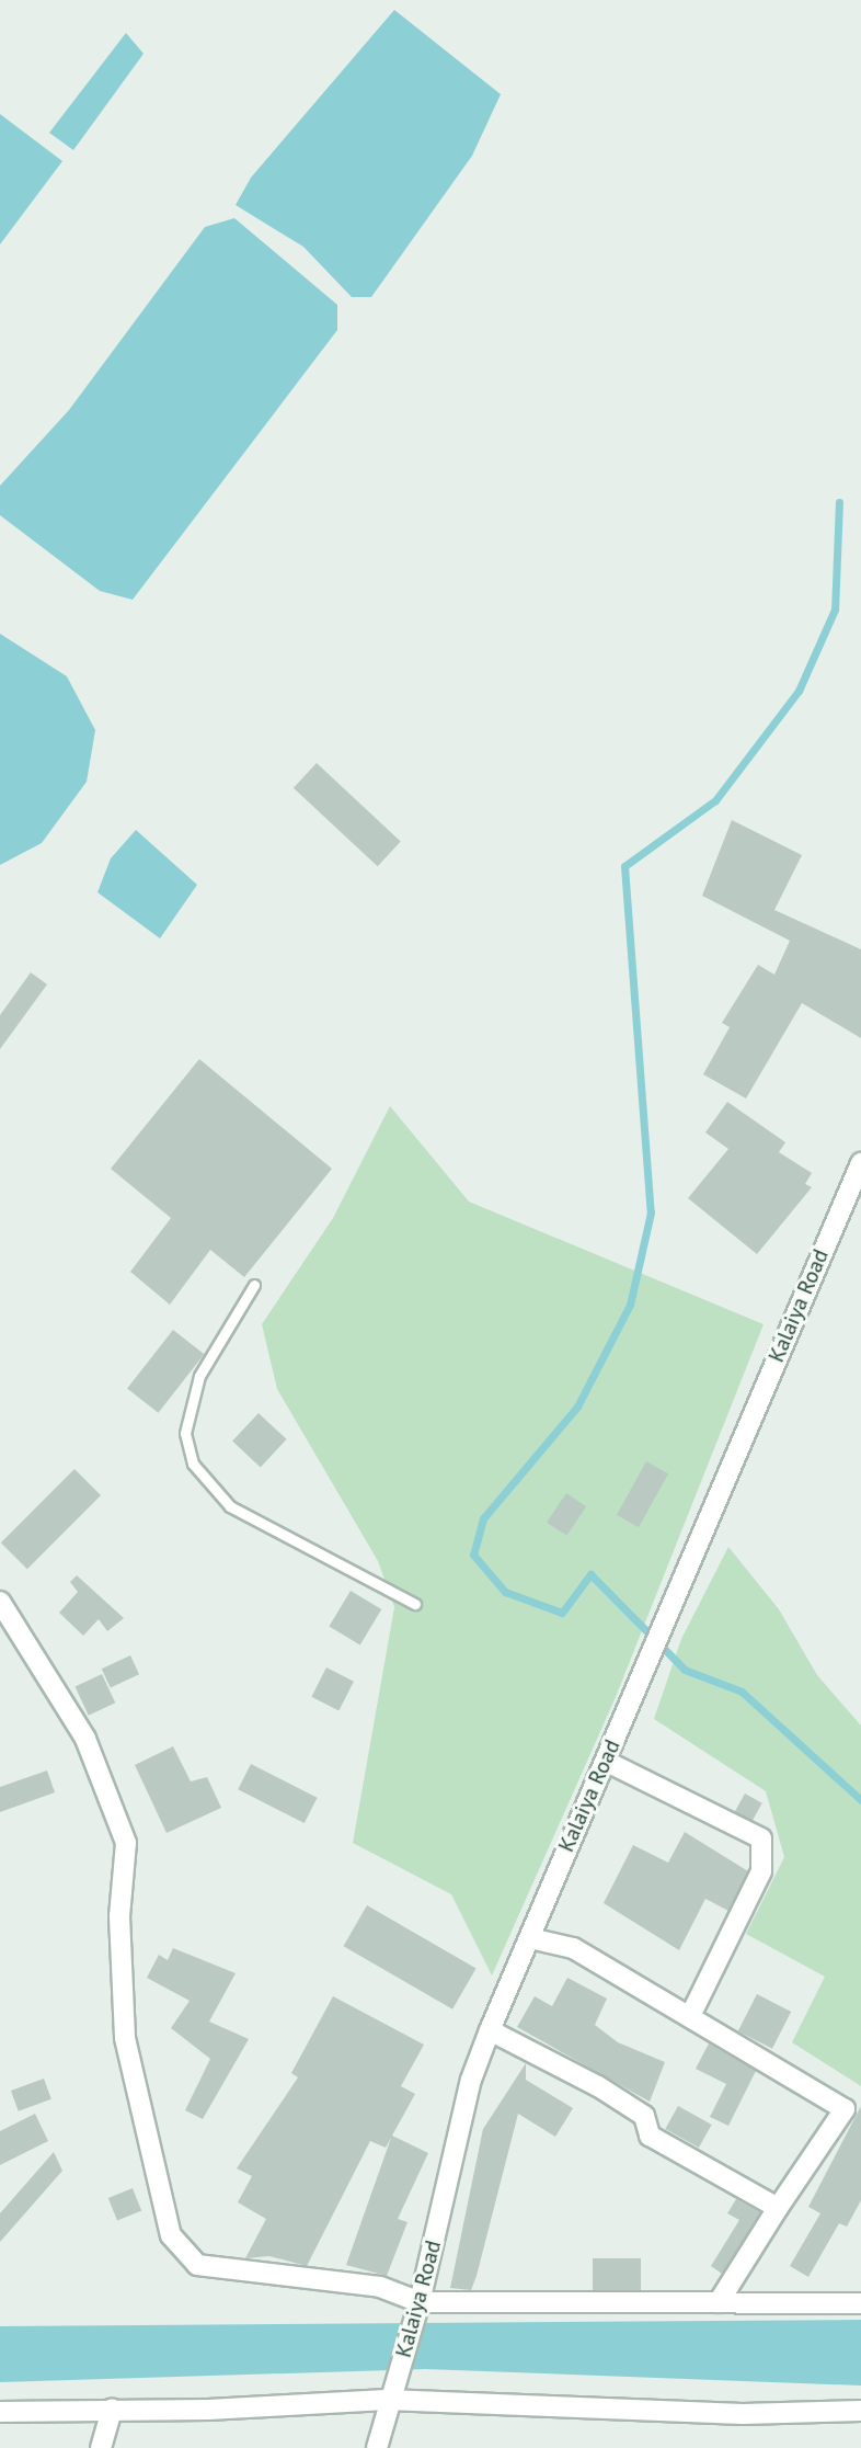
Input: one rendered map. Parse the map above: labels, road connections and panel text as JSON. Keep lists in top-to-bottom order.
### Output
{
  "streets": {
    "street": ["Kalaiya Road"]
  }
}
